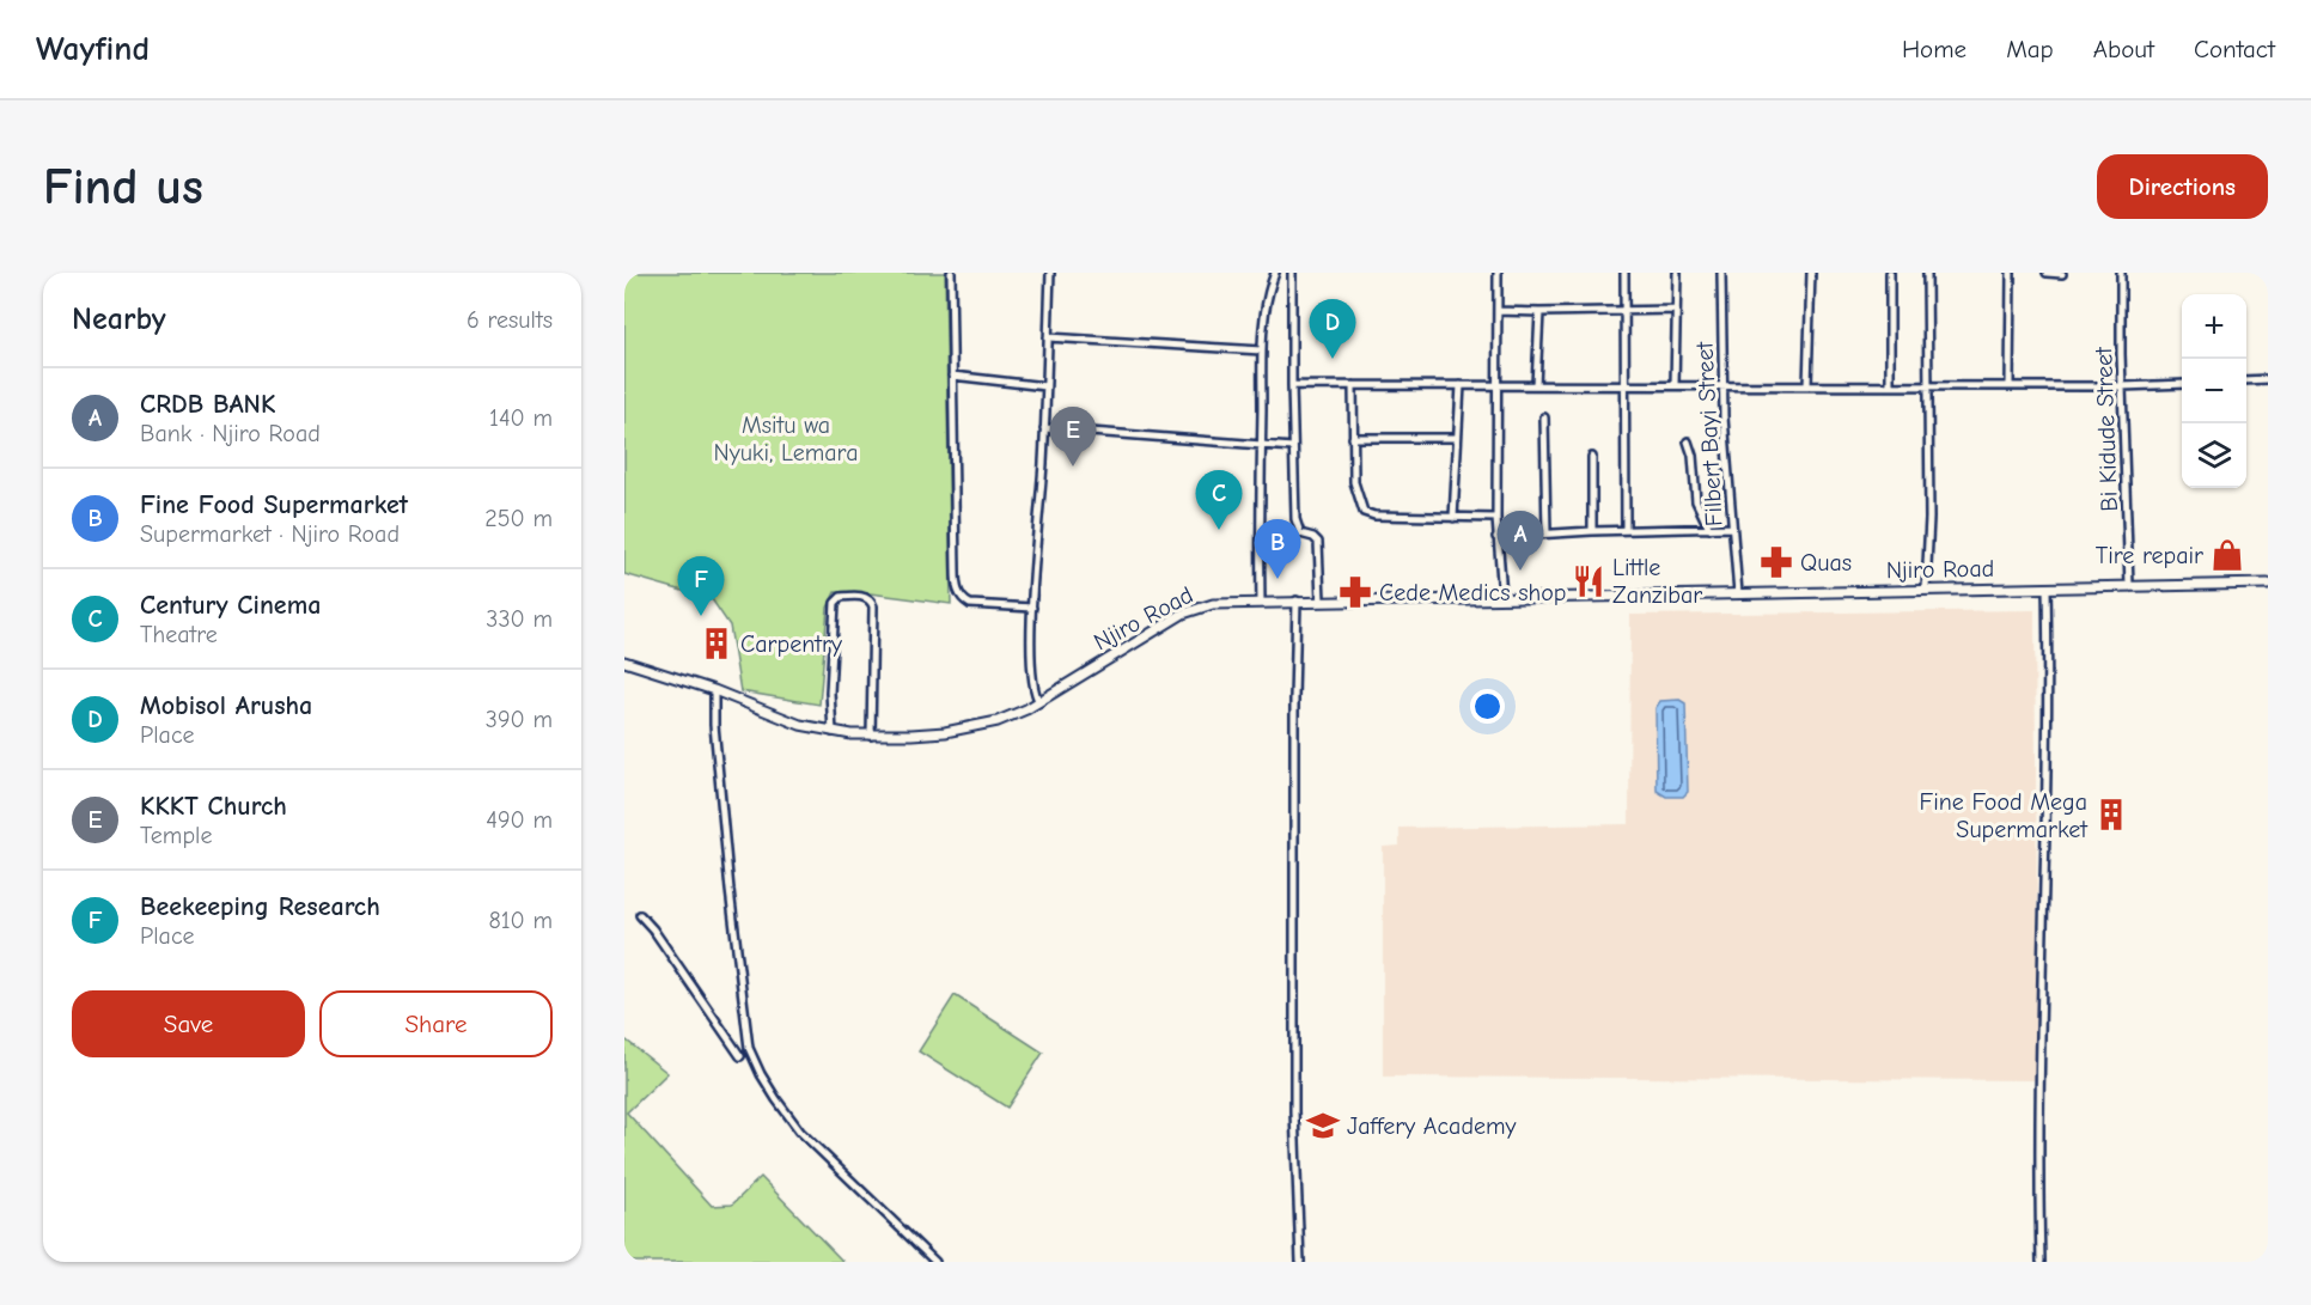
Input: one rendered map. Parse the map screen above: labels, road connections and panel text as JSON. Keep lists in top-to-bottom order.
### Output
{
  "streets": {
    "street": ["Bi Kidude Street", "Filbert Bayi Street", "Njiro Road"]
  },
  "crossings": [
    ["Bi Kidude Street", "Njiro Road"],
    ["Filbert Bayi Street", "Njiro Road"]
  ],
  "parks": ["Msitu wa Nyuki, Lemara"],
  "places": {
    "shop": ["Tire repair"],
    "pharmacy": ["Quas", "Cede Medics shop"],
    "restaurant": ["Little Zanzibar"],
    "building": ["Carpentry", "Fine Food Mega Supermarket"],
    "school or university": ["Jaffery Academy"]
  },
  "page": {
    "header": "Wayfind",
    "nav": [
      "Home",
      "Map",
      "About",
      "Contact"
    ],
    "buttons": [
      "Directions",
      ["Save", "Share"]
    ],
    "title": "Find us",
    "heading": ["Nearby", "6 results"],
    "map_buttons": ["+", "−"],
    "pins": [
      "D",
      "E",
      "C",
      "A",
      "B",
      "F"
    ],
    "list": [
      {
        "mark": "A",
        "name": "CRDB BANK",
        "note": "Bank · Njiro Road",
        "value": "140 m"
      },
      {
        "mark": "B",
        "name": "Fine Food Supermarket",
        "note": "Supermarket · Njiro Road",
        "value": "250 m"
      },
      {
        "mark": "C",
        "name": "Century Cinema",
        "note": "Theatre",
        "value": "330 m"
      },
      {
        "mark": "D",
        "name": "Mobisol Arusha",
        "note": "Place",
        "value": "390 m"
      },
      {
        "mark": "E",
        "name": "KKKT Church",
        "note": "Temple",
        "value": "490 m"
      },
      {
        "mark": "F",
        "name": "Beekeeping Research",
        "note": "Place",
        "value": "810 m"
      }
    ]
  }
}
